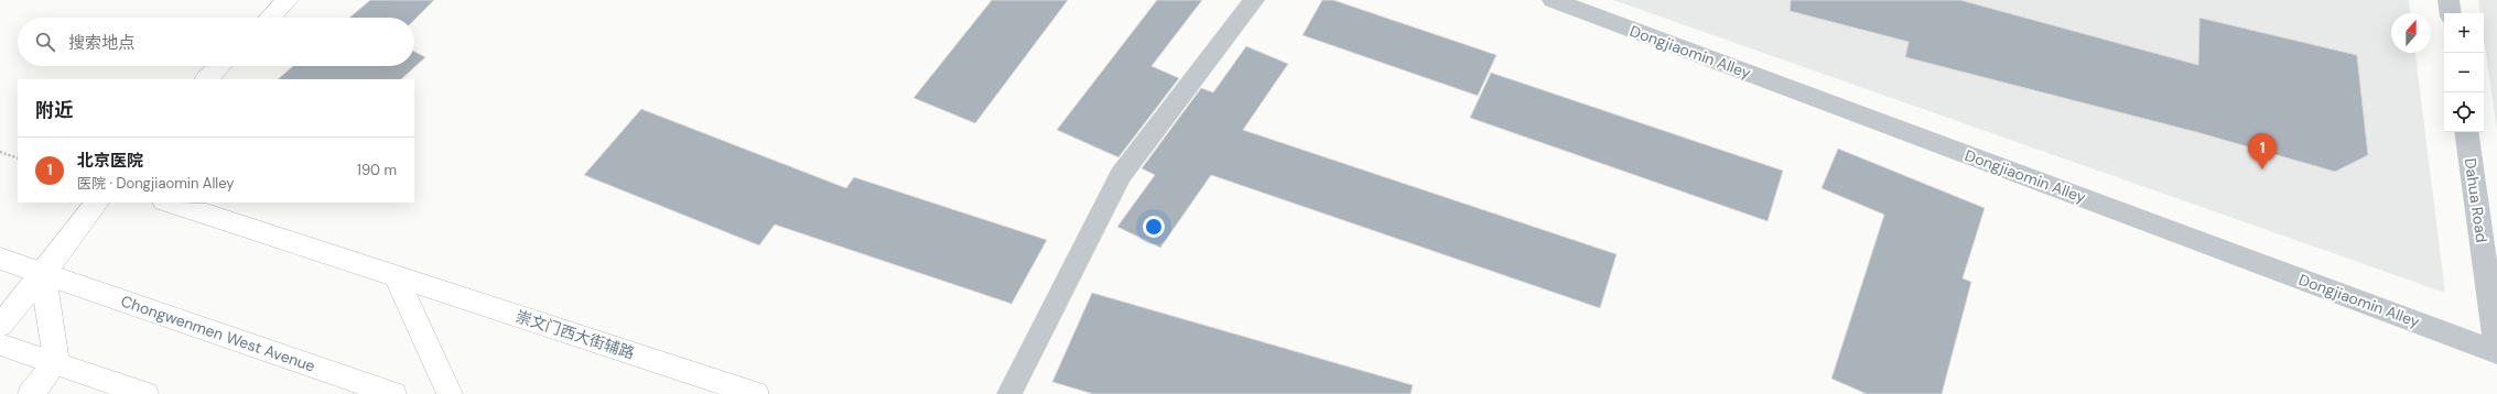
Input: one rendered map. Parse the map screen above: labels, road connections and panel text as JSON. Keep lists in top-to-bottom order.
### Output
{
  "streets": {
    "street": [
      "Dongjiaomin Alley",
      "Dahua Road",
      "Chongwenmen West Avenue",
      "崇文门西大街辅路"
    ]
  },
  "crossings": [
    ["Dongjiaomin Alley", "Dahua Road"]
  ],
  "north": "top",
  "page": {
    "map_buttons": ["+", "−"],
    "search": "搜索地点",
    "heading": "附近",
    "pins": "1",
    "list": [
      {
        "mark": "1",
        "name": "北京医院",
        "note": "医院 · Dongjiaomin Alley",
        "value": "190 m"
      }
    ]
  }
}
